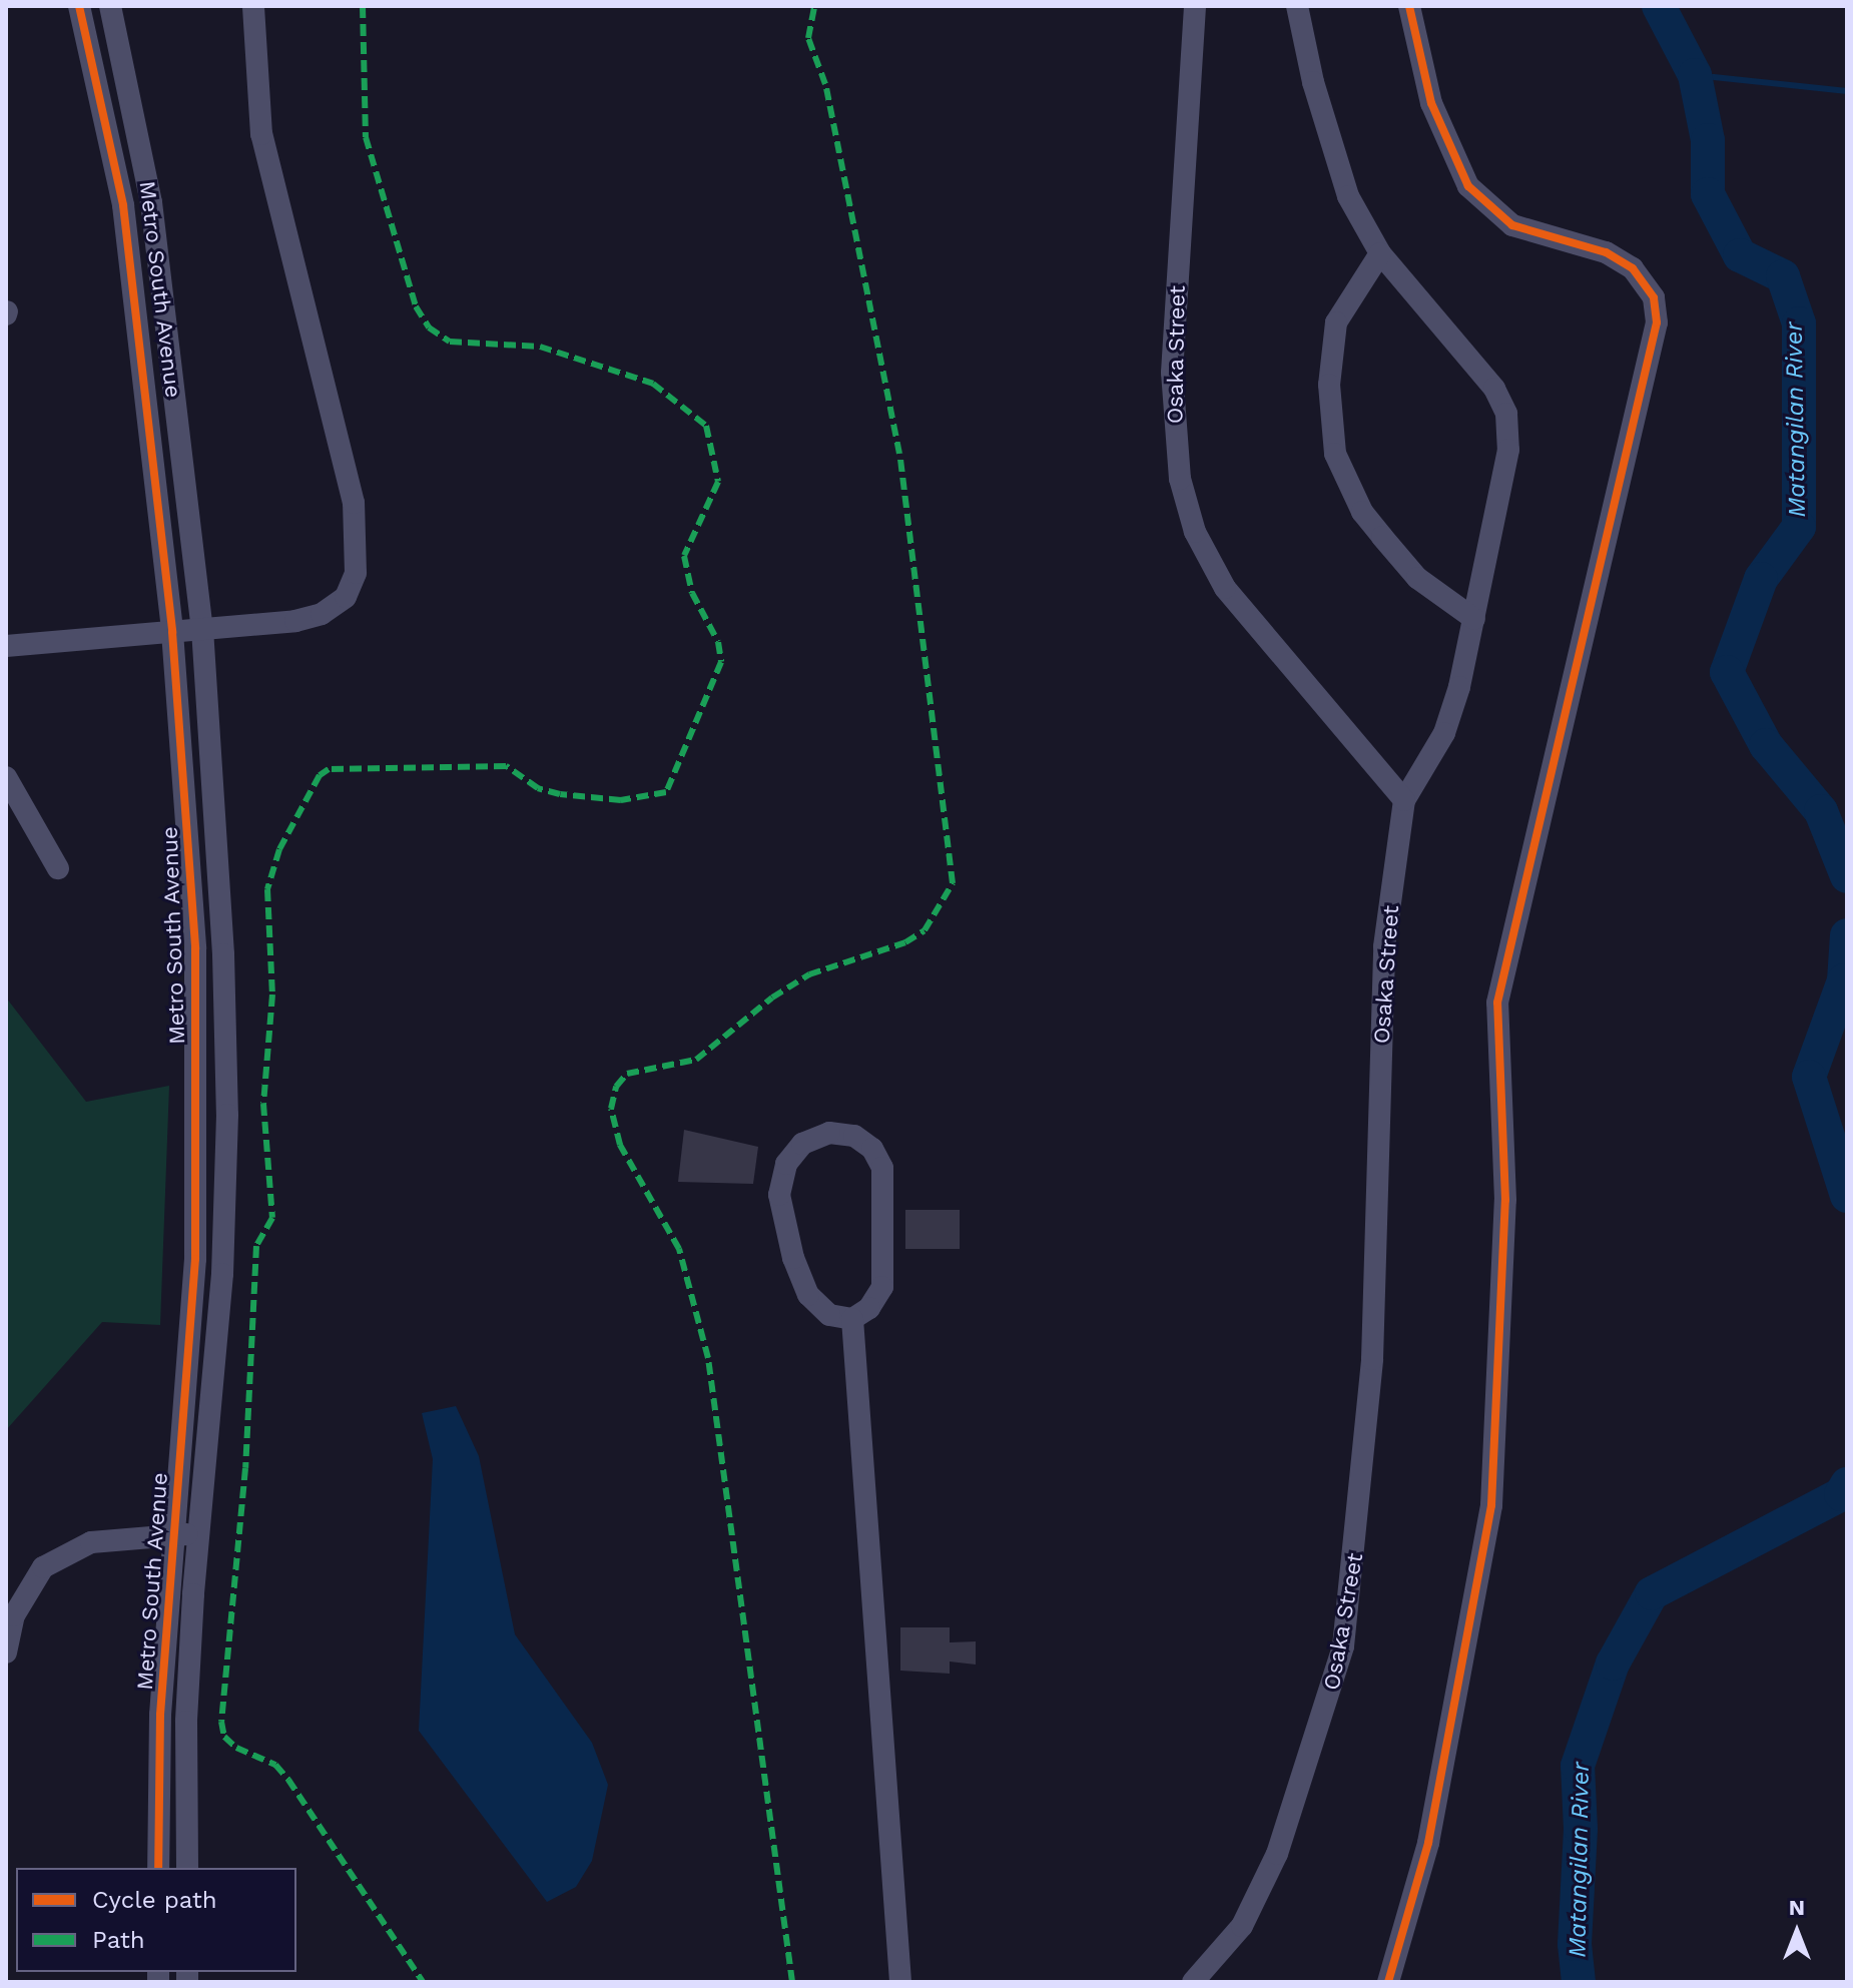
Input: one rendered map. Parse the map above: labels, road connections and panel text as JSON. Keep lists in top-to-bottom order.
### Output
{
  "streets": {
    "street": ["Metro South Avenue", "Osaka Street"]
  },
  "water": ["Matangilan River"],
  "legend": ["Cycle path", "Path"],
  "north": "top"
}
